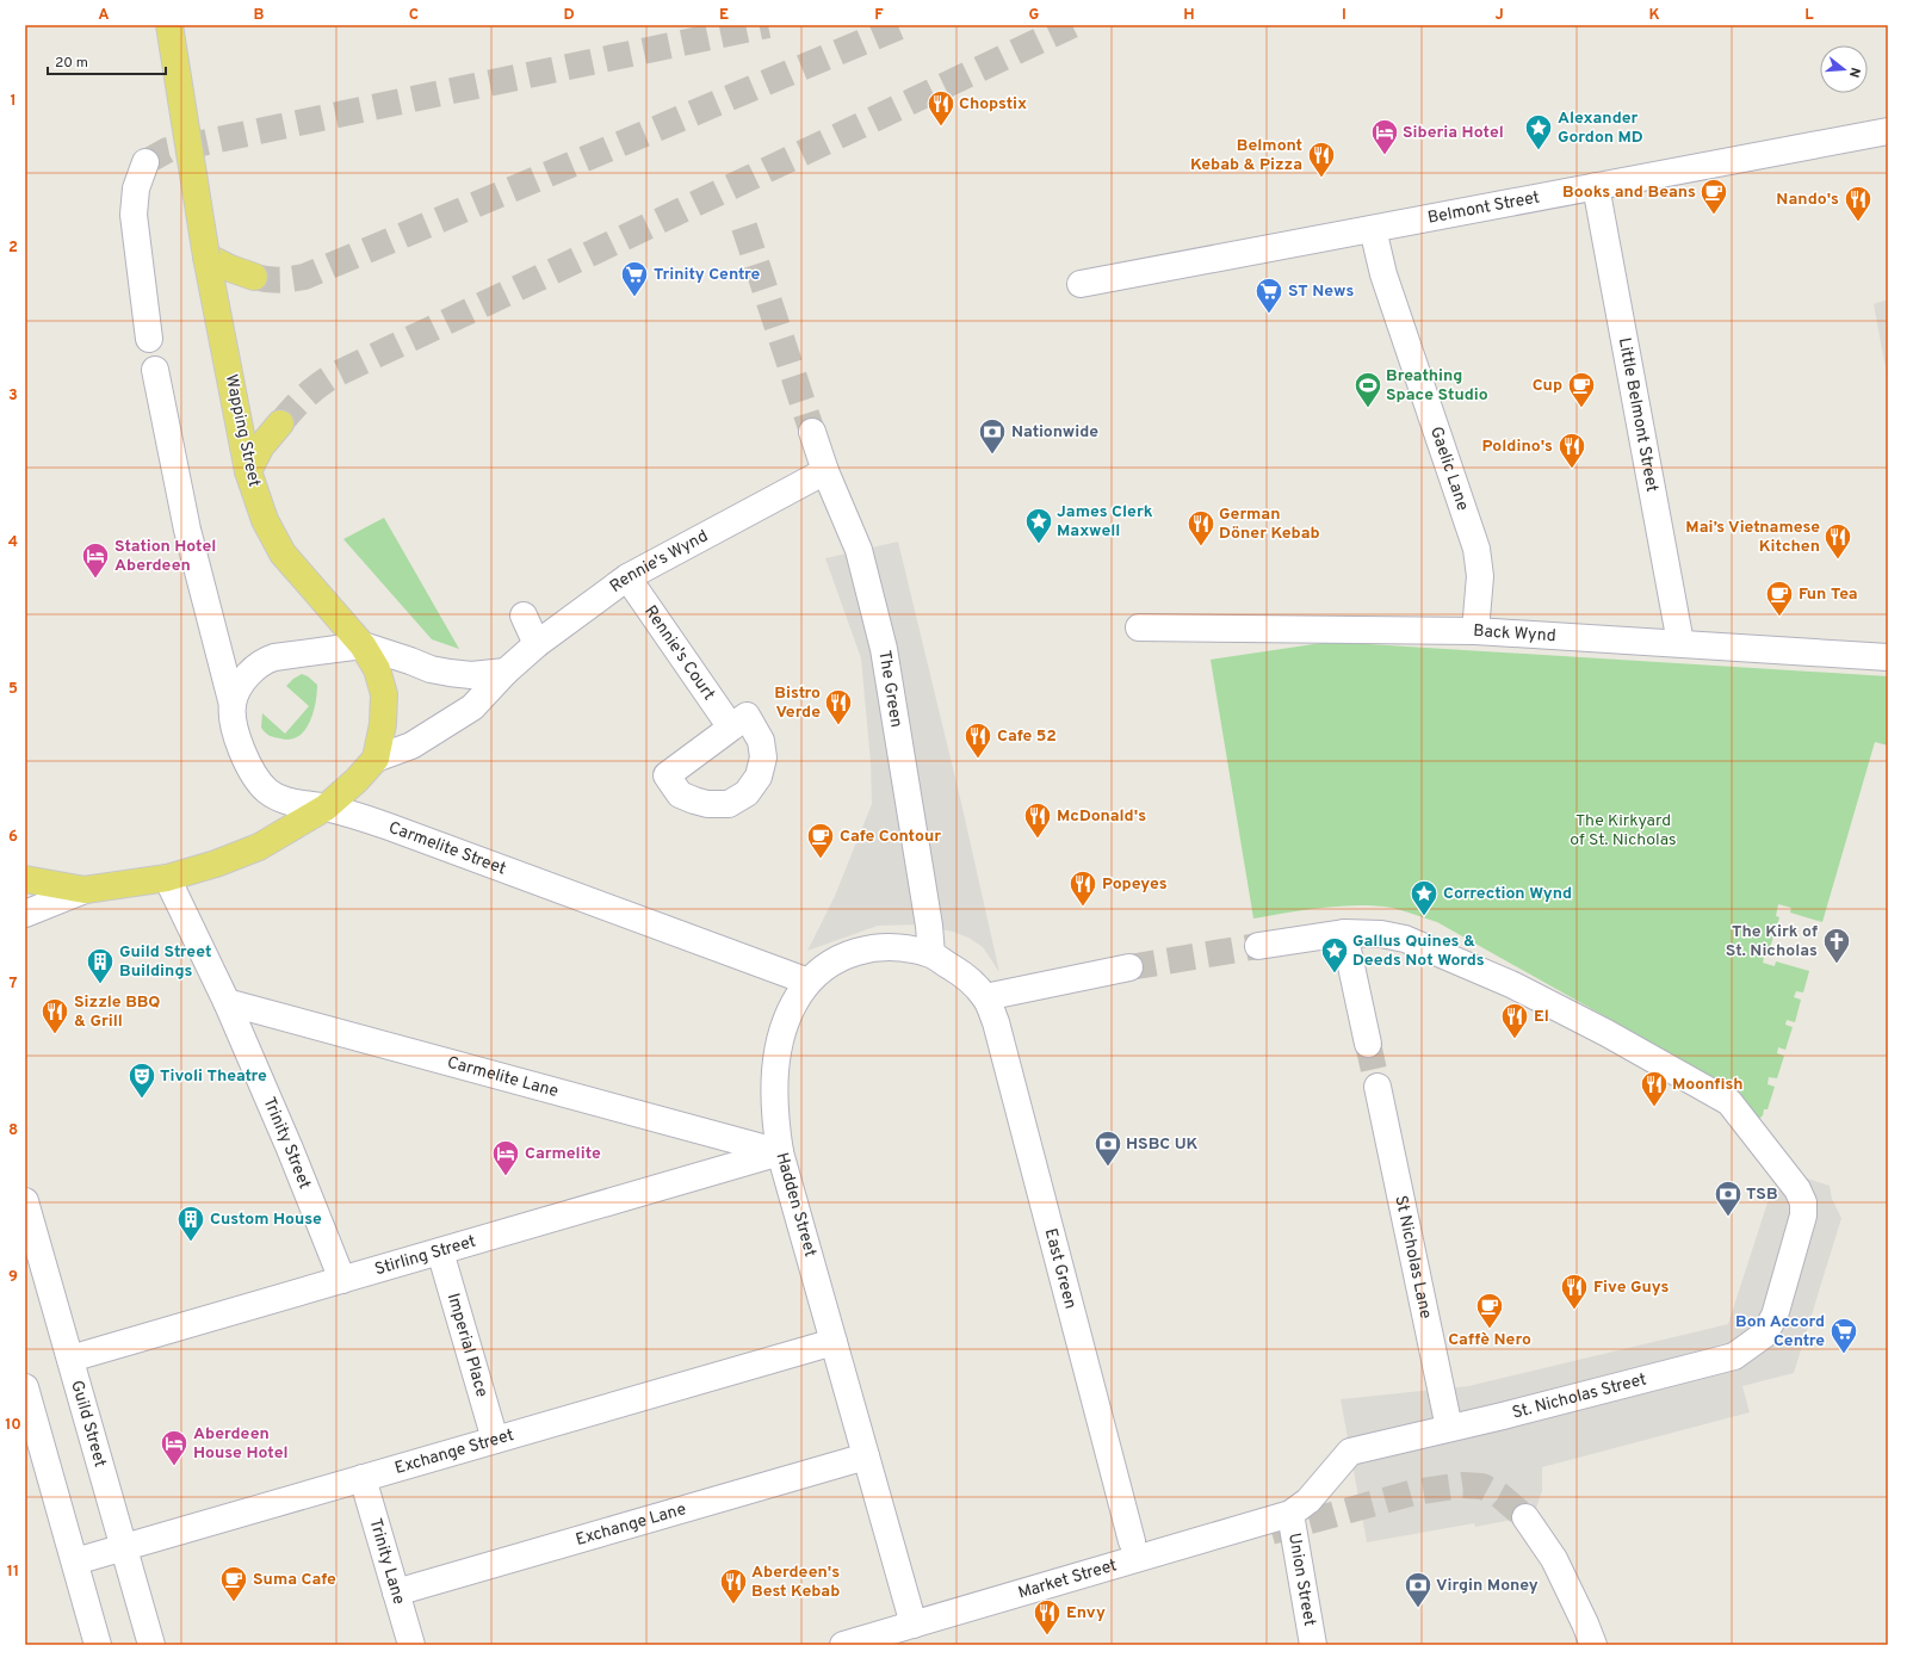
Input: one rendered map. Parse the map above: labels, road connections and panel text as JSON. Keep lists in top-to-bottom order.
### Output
{
  "streets": {
    "main road": ["Wapping Street"],
    "street": [
      "Belmont Street",
      "Little Belmont Street",
      "Gaelic Lane",
      "Rennie's Wynd",
      "Back Wynd",
      "Rennie's Court",
      "The Green",
      "Carmelite Street",
      "Carmelite Lane",
      "Trinity Street",
      "Hadden Street",
      "Stirling Street",
      "St Nicholas Lane",
      "East Green",
      "Imperial Place",
      "St. Nicholas Street",
      "Guild Street",
      "Exchange Street",
      "Exchange Lane",
      "Trinity Lane",
      "Market Street",
      "Union Street"
    ]
  },
  "crossings": [
    ["Belmont Street", "Little Belmont Street"],
    ["Belmont Street", "Gaelic Lane"],
    ["Little Belmont Street", "Back Wynd"],
    ["Wapping Street", "Rennie's Wynd"],
    ["Wapping Street", "Carmelite Street"],
    ["Gaelic Lane", "Back Wynd"],
    ["Rennie's Wynd", "Rennie's Court"],
    ["Rennie's Wynd", "The Green"],
    ["Rennie's Wynd", "Carmelite Street"],
    ["The Green", "Hadden Street"],
    ["Carmelite Street", "Hadden Street"],
    ["Carmelite Lane", "Trinity Street"],
    ["Carmelite Lane", "Hadden Street"],
    ["Carmelite Lane", "Stirling Street"],
    ["Trinity Street", "Stirling Street"],
    ["Hadden Street", "Stirling Street"],
    ["Hadden Street", "East Green"],
    ["Hadden Street", "Exchange Street"],
    ["Hadden Street", "Exchange Lane"],
    ["Hadden Street", "Market Street"],
    ["Stirling Street", "Imperial Place"],
    ["Stirling Street", "Guild Street"],
    ["St Nicholas Lane", "St. Nicholas Street"],
    ["Imperial Place", "Exchange Street"],
    ["St. Nicholas Street", "Market Street"],
    ["St. Nicholas Street", "Union Street"],
    ["Guild Street", "Exchange Street"],
    ["Exchange Street", "Trinity Lane"],
    ["Exchange Lane", "Trinity Lane"],
    ["Market Street", "Union Street"]
  ],
  "parks": ["The Kirkyard of St. Nicholas"],
  "places": {
    "restaurant": [
      "Chopstix",
      "Belmont Kebab & Pizza",
      "Nando's",
      "Poldino's",
      "German Döner Kebab",
      "Mai’s Vietnamese Kitchen",
      "Bistro Verde",
      "Cafe 52",
      "McDonald's",
      "Popeyes",
      "Sizzle BBQ & Grill",
      "El",
      "Moonfish",
      "Five Guys",
      "Aberdeen's Best Kebab",
      "Envy"
    ],
    "place": [
      "Alexander Gordon MD",
      "James Clerk Maxwell",
      "Correction Wynd",
      "Gallus Quines & Deeds Not Words"
    ],
    "hotel": [
      "Siberia Hotel",
      "Station Hotel Aberdeen",
      "Carmelite",
      "Aberdeen House Hotel"
    ],
    "cafe": [
      "Books and Beans",
      "Cup",
      "Fun Tea",
      "Cafe Contour",
      "Caffè Nero",
      "Suma Cafe"
    ],
    "supermarket": ["Trinity Centre", "ST News", "Bon Accord Centre"],
    "sports": ["Breathing Space Studio"],
    "bank": [
      "Nationwide",
      "HSBC UK",
      "TSB",
      "Virgin Money"
    ],
    "church": ["The Kirk of St. Nicholas"],
    "building": ["Guild Street Buildings", "Custom House"],
    "theatre": ["Tivoli Theatre"]
  },
  "scale_bar": "20 m",
  "north": "right",
  "grid": {
    "columns": [
      "A",
      "B",
      "C",
      "D",
      "E",
      "F",
      "G",
      "H",
      "I",
      "J",
      "K",
      "L"
    ],
    "rows": [
      "1",
      "2",
      "3",
      "4",
      "5",
      "6",
      "7",
      "8",
      "9",
      "10",
      "11"
    ]
  }
}
